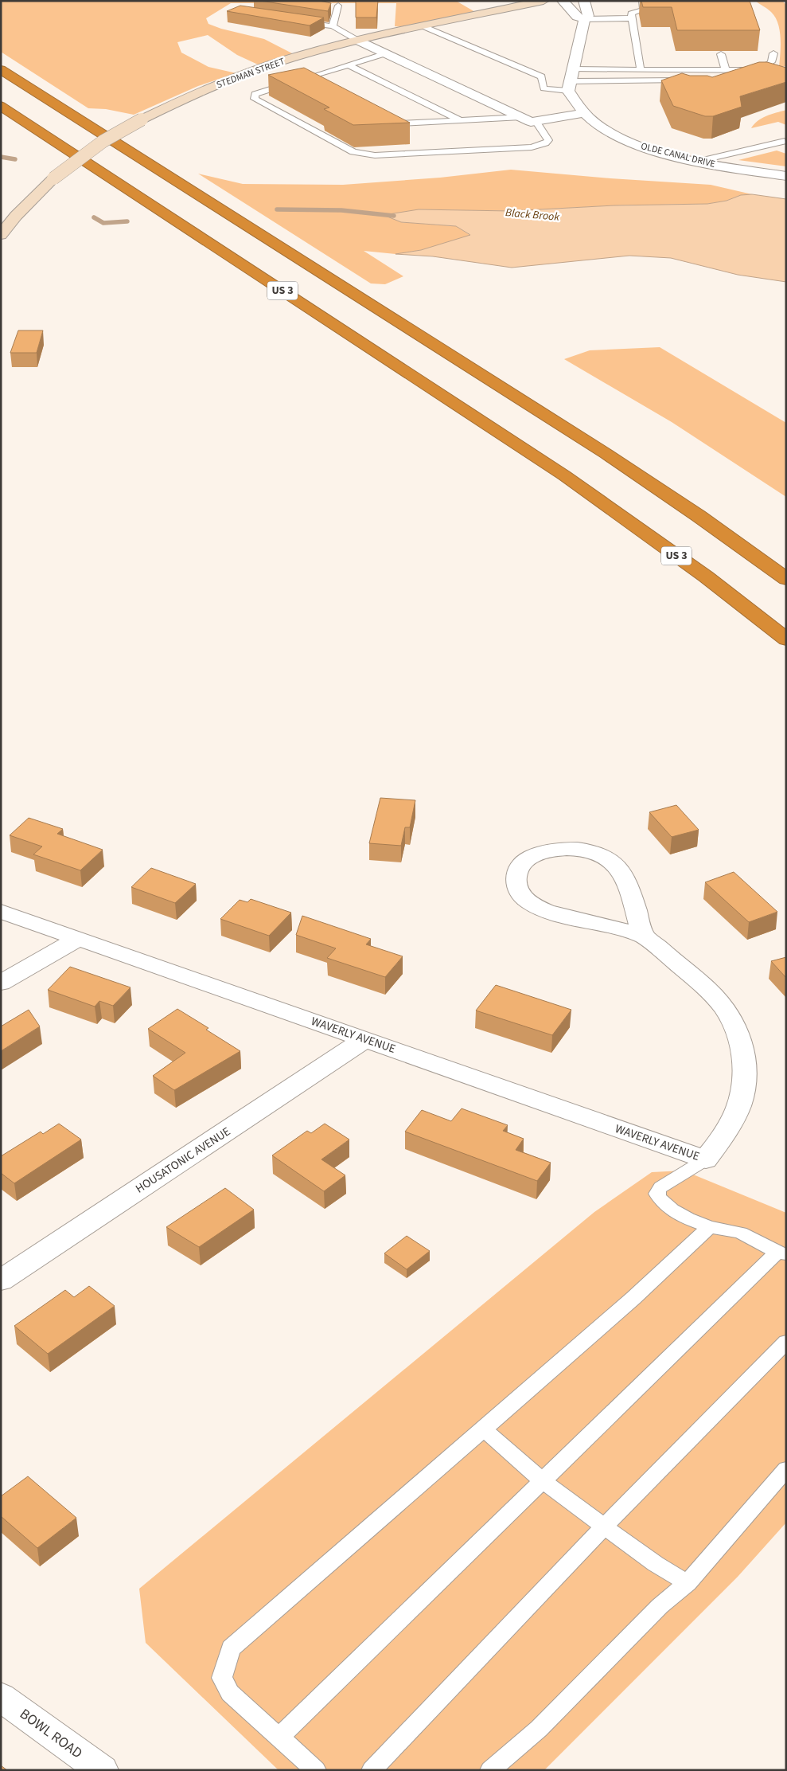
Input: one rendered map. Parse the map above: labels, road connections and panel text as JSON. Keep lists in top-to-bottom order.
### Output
{
  "streets": {
    "highway": ["US 3"],
    "main road": ["STEDMAN STREET"],
    "street": [
      "OLDE CANAL DRIVE",
      "WAVERLY AVENUE",
      "HOUSATONIC AVENUE",
      "BOWL ROAD"
    ]
  },
  "crossings": [
    ["WAVERLY AVENUE", "HOUSATONIC AVENUE"]
  ],
  "water": ["Black Brook"]
}
